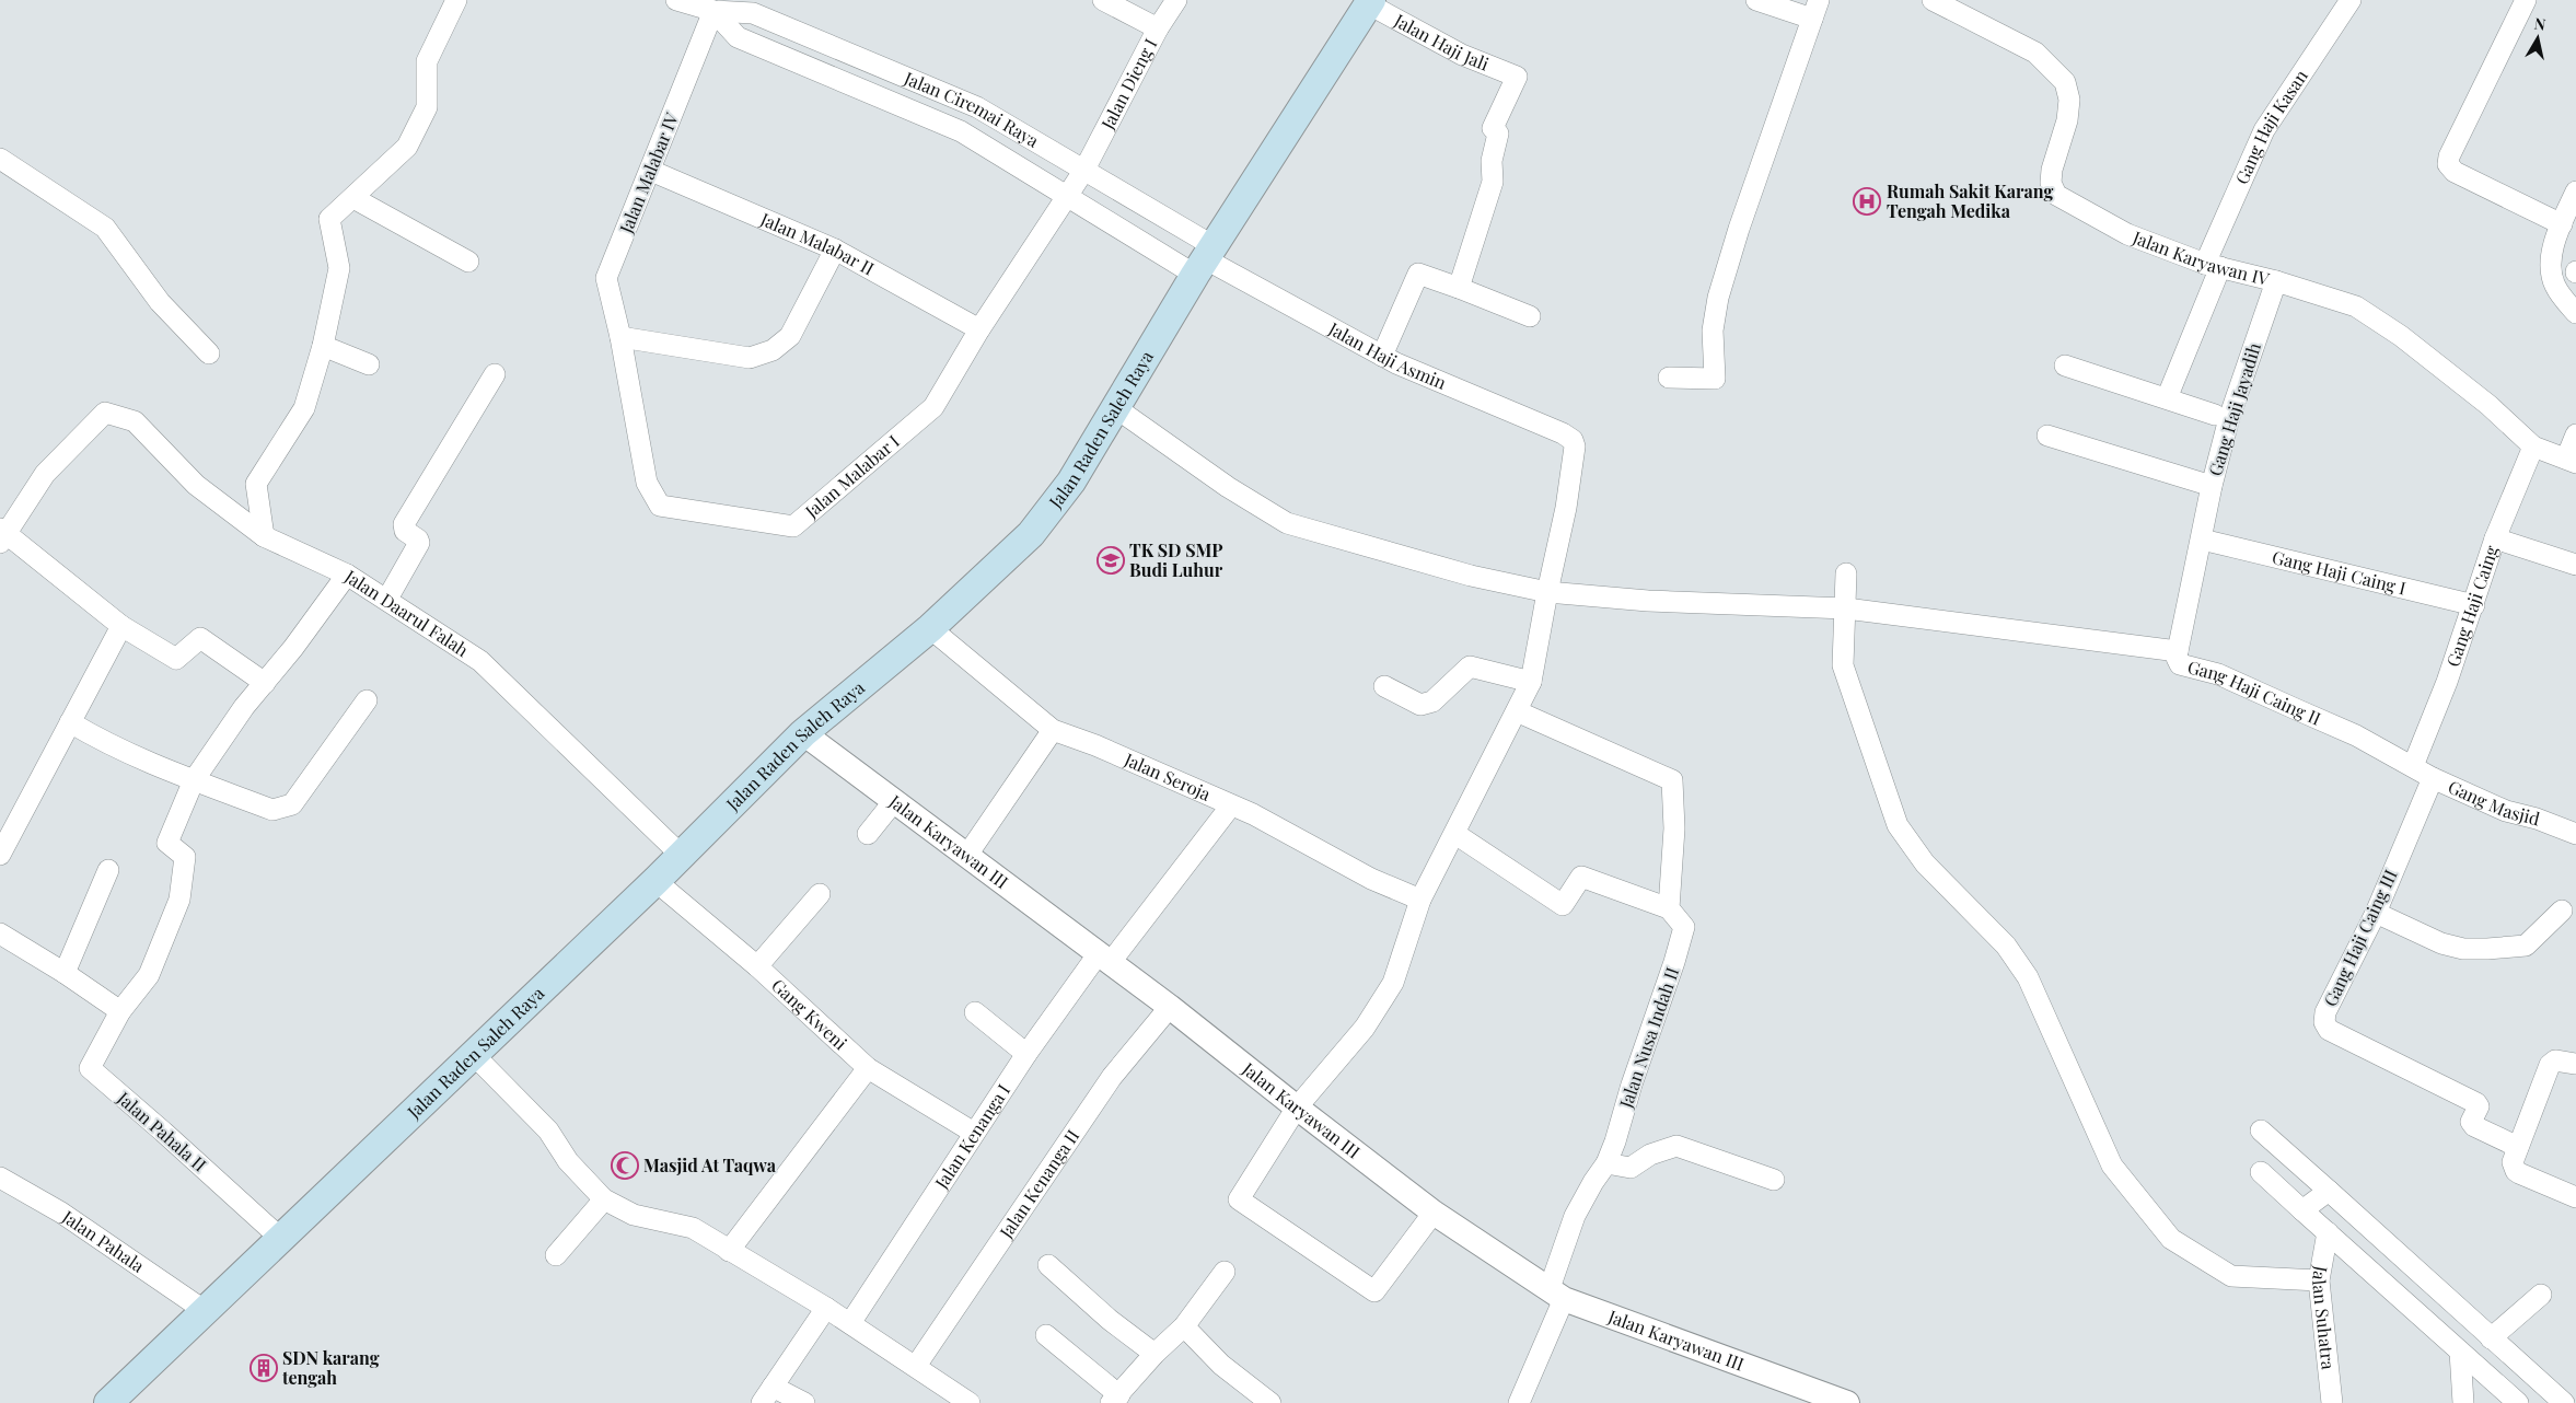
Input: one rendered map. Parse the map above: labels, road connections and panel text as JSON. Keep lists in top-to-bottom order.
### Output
{
  "streets": {
    "main road": ["Jalan Raden Saleh Raya"],
    "street": [
      "Jalan Haji Jali",
      "Jalan Dieng I",
      "Jalan Ciremai Raya",
      "Gang Haji Kasan",
      "Jalan Malabar IV",
      "Jalan Malabar II",
      "Jalan Karyawan IV",
      "Jalan Haji Asmin",
      "Gang Haji Jayadih",
      "Jalan Malabar I",
      "Gang Haji Caing I",
      "Gang Haji Caing",
      "Jalan Daarul Falah",
      "Gang Haji Caing II",
      "Jalan Seroja",
      "Gang Masjid",
      "Jalan Karyawan III",
      "Gang Haji Caing III",
      "Gang Kweni",
      "Jalan Nusa Indah II",
      "Jalan Pahala II",
      "Jalan Kenanga I",
      "Jalan Kenanga II",
      "Jalan Pahala",
      "Jalan Suhatra"
    ]
  },
  "crossings": [
    ["Jalan Haji Jali", "Jalan Raden Saleh Raya"],
    ["Jalan Dieng I", "Jalan Ciremai Raya"],
    ["Jalan Dieng I", "Jalan Malabar I"],
    ["Jalan Ciremai Raya", "Jalan Malabar IV"],
    ["Jalan Ciremai Raya", "Jalan Haji Asmin"],
    ["Jalan Ciremai Raya", "Jalan Raden Saleh Raya"],
    ["Jalan Ciremai Raya", "Jalan Malabar I"],
    ["Gang Haji Kasan", "Jalan Karyawan IV"],
    ["Jalan Malabar IV", "Jalan Malabar II"],
    ["Jalan Malabar IV", "Jalan Malabar I"],
    ["Jalan Malabar II", "Jalan Malabar I"],
    ["Jalan Karyawan IV", "Gang Haji Jayadih"],
    ["Jalan Karyawan IV", "Gang Haji Caing"],
    ["Jalan Haji Asmin", "Jalan Raden Saleh Raya"],
    ["Gang Haji Jayadih", "Gang Haji Caing I"],
    ["Gang Haji Jayadih", "Gang Haji Caing II"],
    ["Jalan Raden Saleh Raya", "Jalan Daarul Falah"],
    ["Jalan Raden Saleh Raya", "Jalan Seroja"],
    ["Jalan Raden Saleh Raya", "Jalan Karyawan III"],
    ["Jalan Raden Saleh Raya", "Gang Kweni"],
    ["Jalan Raden Saleh Raya", "Jalan Pahala II"],
    ["Jalan Raden Saleh Raya", "Jalan Pahala"],
    ["Gang Haji Caing I", "Gang Haji Caing"],
    ["Gang Haji Caing I", "Gang Haji Caing II"],
    ["Gang Haji Caing", "Gang Haji Caing II"],
    ["Gang Haji Caing", "Gang Masjid"],
    ["Gang Haji Caing II", "Gang Masjid"],
    ["Jalan Seroja", "Jalan Kenanga I"],
    ["Gang Masjid", "Gang Haji Caing III"],
    ["Jalan Karyawan III", "Jalan Nusa Indah II"],
    ["Jalan Karyawan III", "Jalan Kenanga I"],
    ["Jalan Karyawan III", "Jalan Kenanga II"],
    ["Gang Kweni", "Jalan Kenanga I"]
  ],
  "places": {
    "hospital": ["Rumah Sakit Karang Tengah Medika"],
    "school or university": ["TK SD SMP Budi Luhur"],
    "mosque": ["Masjid At Taqwa"],
    "building": ["SDN karang tengah"]
  },
  "north": "top"
}
